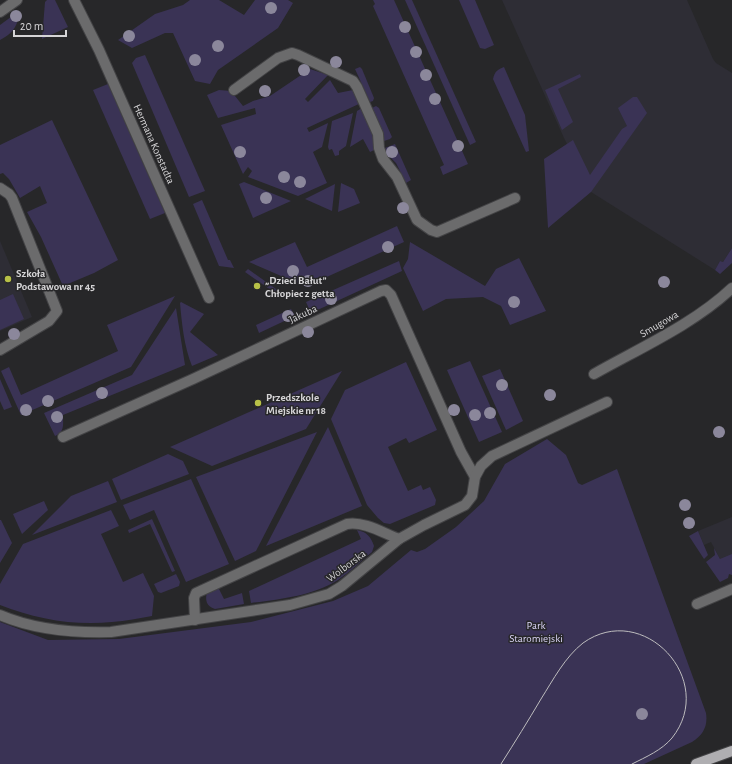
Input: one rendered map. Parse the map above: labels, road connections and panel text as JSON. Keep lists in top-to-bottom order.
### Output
{
  "streets": {
    "street": [
      "Hermana Konstadta",
      "Jakuba",
      "Smugowa",
      "Wolborska"
    ]
  },
  "crossings": [
    ["Jakuba", "Wolborska"]
  ],
  "parks": ["Park Staromiejski"],
  "places": ["Szkoła Podstawowa nr 45", "„Dzieci Bałut” Chłopiec z getta", "Przedszkole Miejskie nr 18"],
  "scale_bar": "20 m"
}
